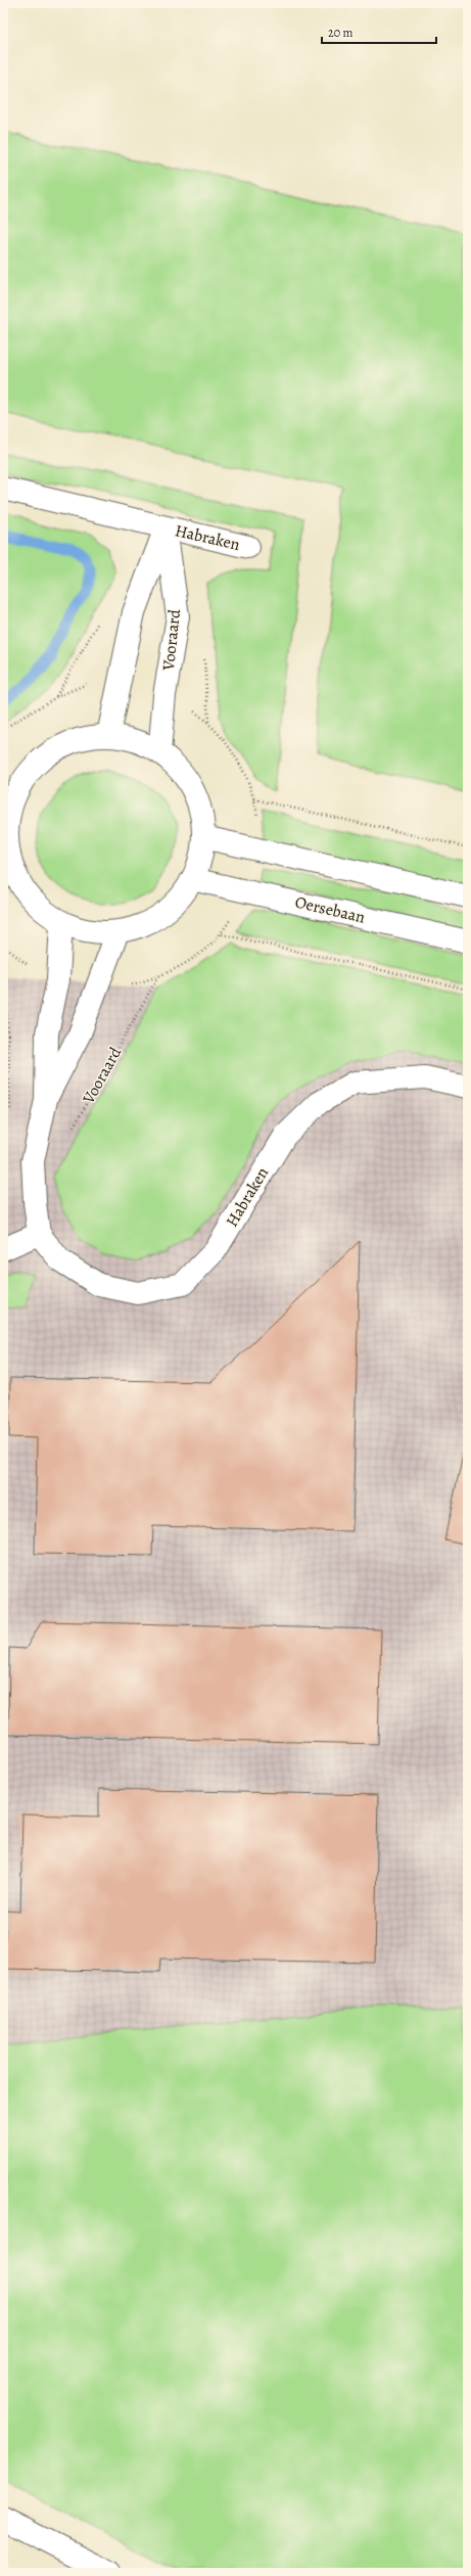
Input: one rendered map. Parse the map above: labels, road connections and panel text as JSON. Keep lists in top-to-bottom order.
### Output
{
  "streets": {
    "street": ["Habraken", "Vooraard", "Oersebaan"]
  },
  "crossings": [
    ["Habraken", "Vooraard"]
  ],
  "scale_bar": "20 m"
}
